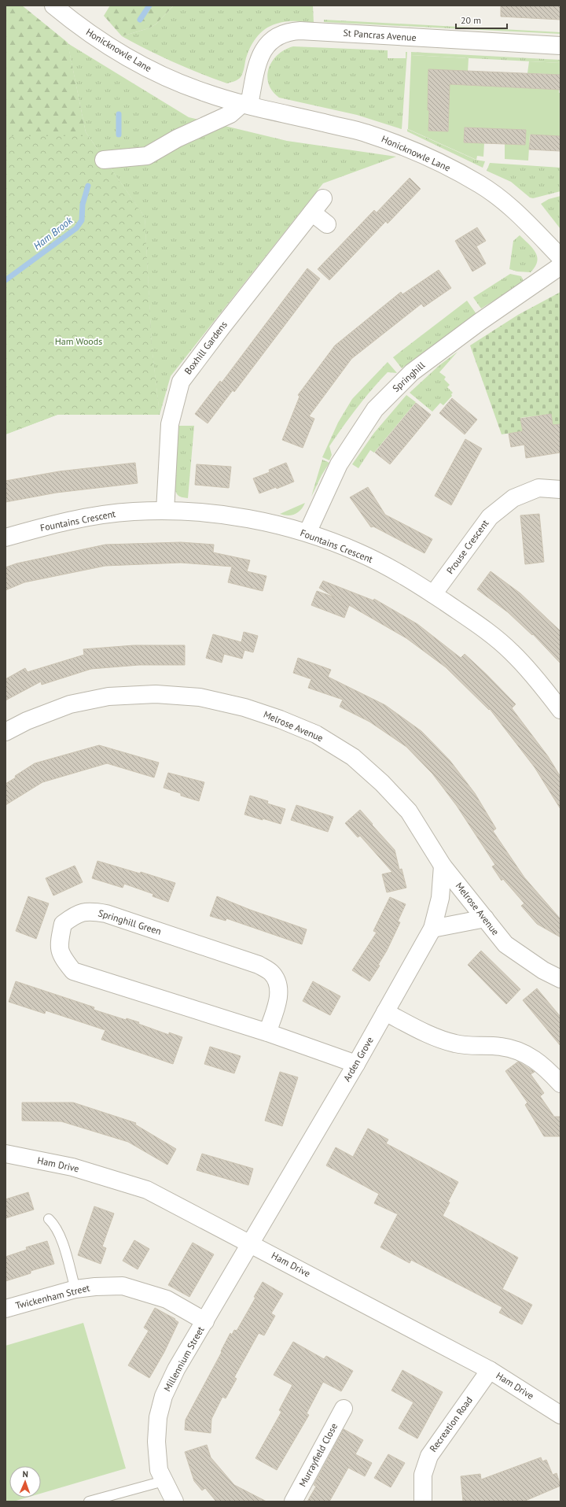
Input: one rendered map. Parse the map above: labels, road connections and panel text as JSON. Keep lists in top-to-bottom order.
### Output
{
  "streets": {
    "street": [
      "St Pancras Avenue",
      "Honicknowle Lane",
      "Boxhill Gardens",
      "Springhill",
      "Fountains Crescent",
      "Prouse Crescent",
      "Melrose Avenue",
      "Springhill Green",
      "Arden Grove",
      "Ham Drive",
      "Twickenham Street",
      "Millennium Street",
      "Recreation Road",
      "Murrayfield Close"
    ]
  },
  "crossings": [
    ["St Pancras Avenue", "Honicknowle Lane"],
    ["Boxhill Gardens", "Fountains Crescent"],
    ["Springhill", "Fountains Crescent"],
    ["Fountains Crescent", "Prouse Crescent"],
    ["Melrose Avenue", "Arden Grove"],
    ["Springhill Green", "Arden Grove"],
    ["Arden Grove", "Ham Drive"],
    ["Arden Grove", "Millennium Street"],
    ["Ham Drive", "Millennium Street"],
    ["Ham Drive", "Recreation Road"],
    ["Twickenham Street", "Millennium Street"]
  ],
  "water": ["Ham Brook"],
  "parks": ["Ham Woods"],
  "scale_bar": "20 m",
  "north": "top"
}
